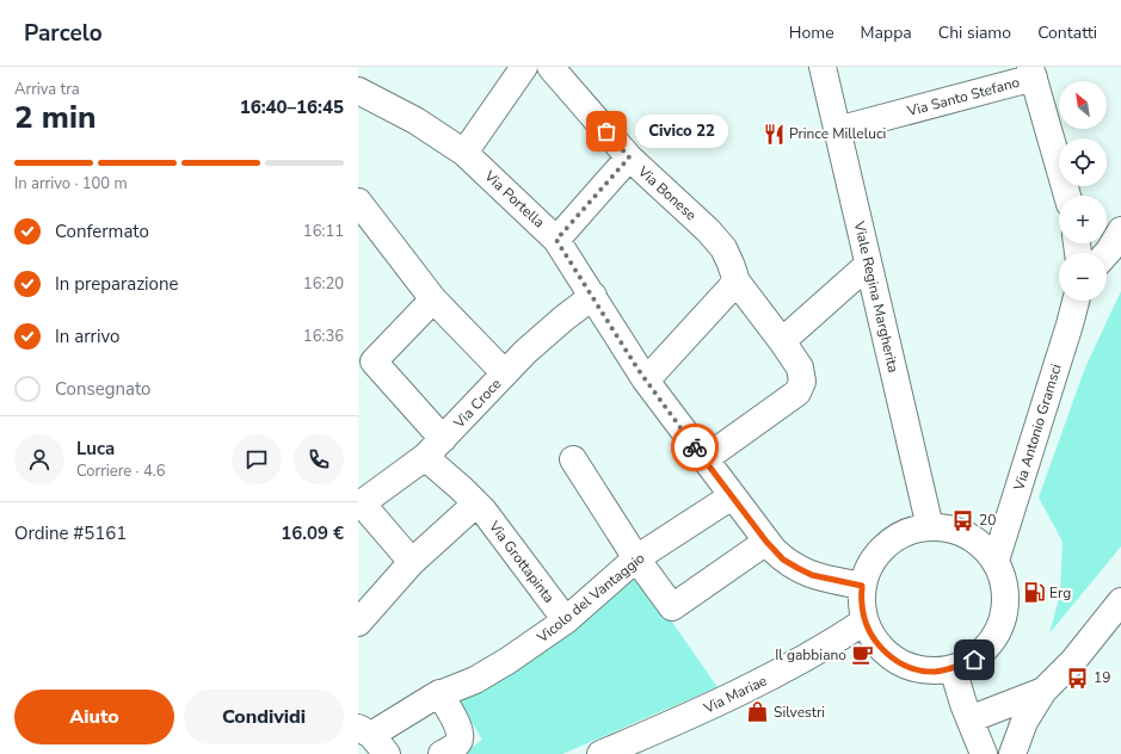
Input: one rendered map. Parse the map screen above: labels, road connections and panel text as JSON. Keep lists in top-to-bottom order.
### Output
{
  "streets": {
    "street": [
      "Via Santo Stefano",
      "Via Bonese",
      "Via Portella",
      "Viale Regina Margherita",
      "Via Croce",
      "Via Antonio Gramsci",
      "Via Grottapinta",
      "Vicolo del Vantaggio",
      "Via Mariae"
    ]
  },
  "crossings": [
    ["Via Santo Stefano", "Viale Regina Margherita"],
    ["Via Bonese", "Via Portella"],
    ["Via Portella", "Viale Regina Margherita"],
    ["Via Portella", "Via Croce"],
    ["Via Portella", "Via Antonio Gramsci"],
    ["Via Portella", "Vicolo del Vantaggio"],
    ["Via Portella", "Via Mariae"],
    ["Viale Regina Margherita", "Via Antonio Gramsci"],
    ["Viale Regina Margherita", "Via Mariae"],
    ["Via Croce", "Via Grottapinta"],
    ["Via Antonio Gramsci", "Via Mariae"],
    ["Via Grottapinta", "Vicolo del Vantaggio"]
  ],
  "places": {
    "other": ["Civico 22"],
    "restaurant": ["Prince Milleluci"],
    "bus stop": ["20", "19"],
    "fuel station": ["Erg"],
    "cafe": ["Il gabbiano"],
    "shop": ["Silvestri"]
  },
  "north": "top left",
  "page": {
    "header": "Parcelo",
    "nav": [
      "Home",
      "Mappa",
      "Chi siamo",
      "Contatti"
    ],
    "heading": ["2 min", "Arriva tra", "16:40–16:45"],
    "panel": [
      "Luca",
      "Corriere · 4.6",
      "Ordine #5161",
      "16.09 €"
    ],
    "map_buttons": ["+", "−"],
    "bubble": "Civico 22",
    "bar": "In arrivo · 100 m",
    "list": [
      ["Confermato", "16:11"],
      ["In preparazione", "16:20"],
      ["In arrivo", "16:36"],
      "Consegnato"
    ],
    "buttons": ["Aiuto", "Condividi"]
  }
}
